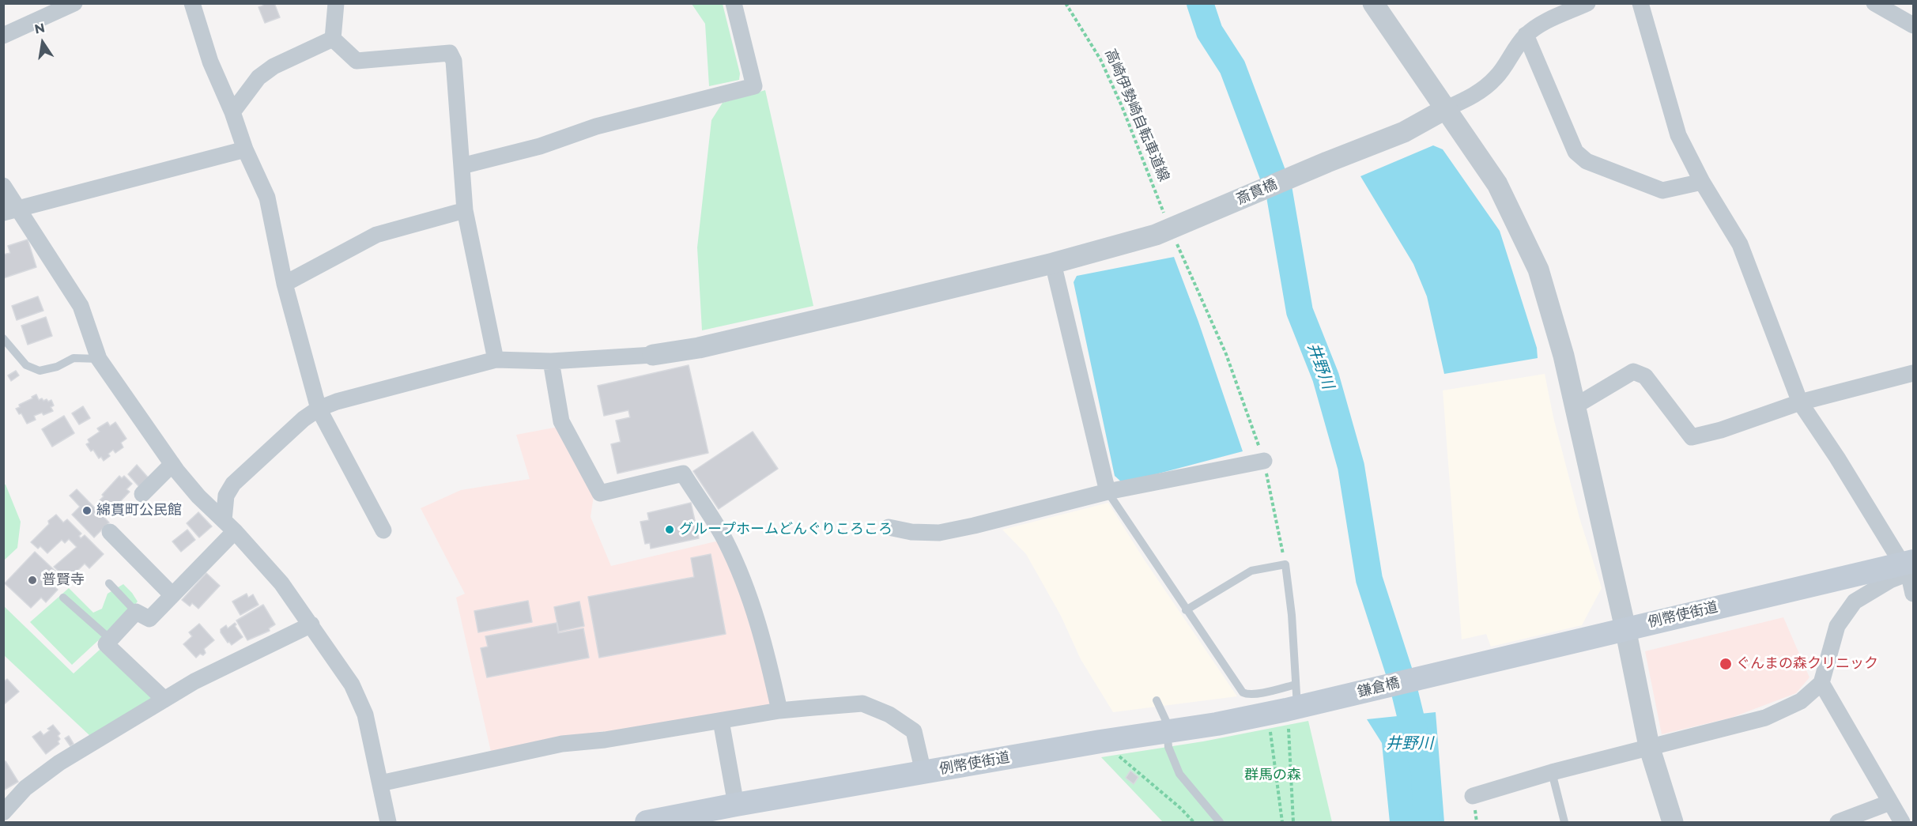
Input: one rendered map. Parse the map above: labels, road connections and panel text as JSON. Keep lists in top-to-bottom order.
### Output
{
  "streets": {
    "main road": ["例幣使街道", "鎌倉橋"],
    "street": ["斎貫橋"],
    "path": ["高崎伊勢崎自転車道線"]
  },
  "crossings": [
    ["例幣使街道", "鎌倉橋"]
  ],
  "water": ["井野川"],
  "parks": ["群馬の森"],
  "places": [
    "綿貫町公民館",
    "グループホームどんぐりころころ",
    "普賢寺",
    "ぐんまの森クリニック"
  ],
  "north": "top"
}
